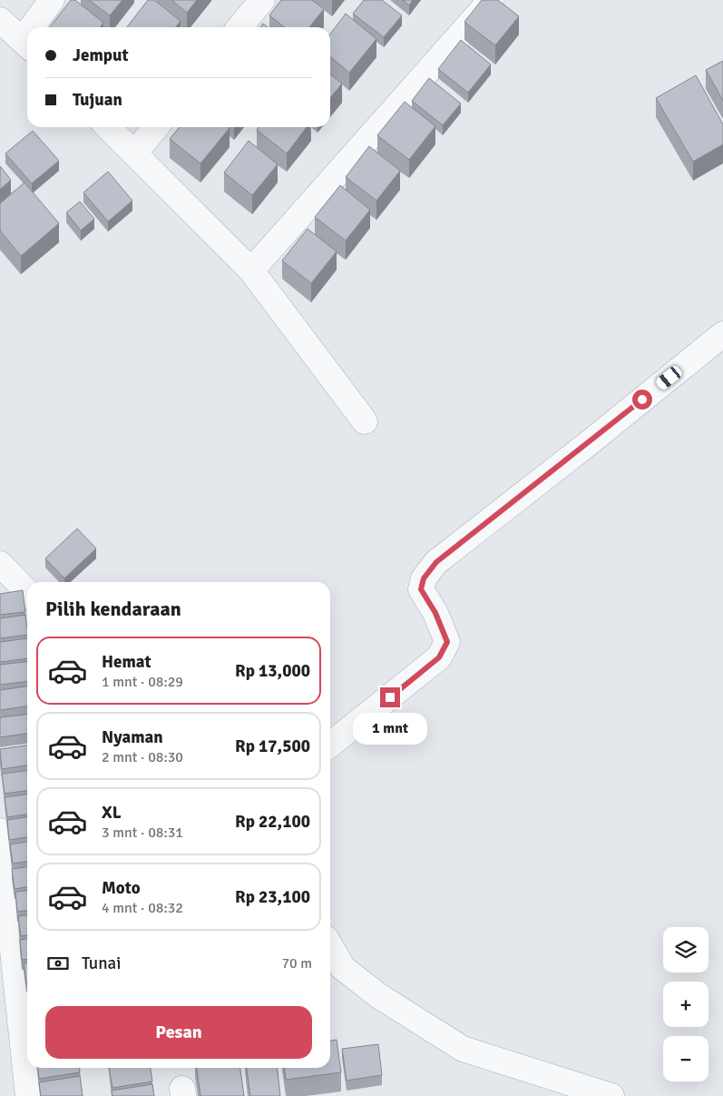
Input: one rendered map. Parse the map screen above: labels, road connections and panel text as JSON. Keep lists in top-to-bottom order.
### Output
{
  "page": {
    "banner": ["Jemput", "Tujuan"],
    "heading": "Pilih kendaraan",
    "list": [
      {
        "name": "Hemat",
        "note": "1 mnt · 08:29",
        "value": "Rp 13,000"
      },
      {
        "name": "Nyaman",
        "note": "2 mnt · 08:30",
        "value": "Rp 17,500"
      },
      {
        "name": "XL",
        "note": "3 mnt · 08:31",
        "value": "Rp 22,100"
      },
      {
        "name": "Moto",
        "note": "4 mnt · 08:32",
        "value": "Rp 23,100"
      }
    ],
    "bubble": "1 mnt",
    "map_buttons": ["+", "−"],
    "pay": ["Tunai", "70 m"],
    "buttons": "Pesan"
  }
}
